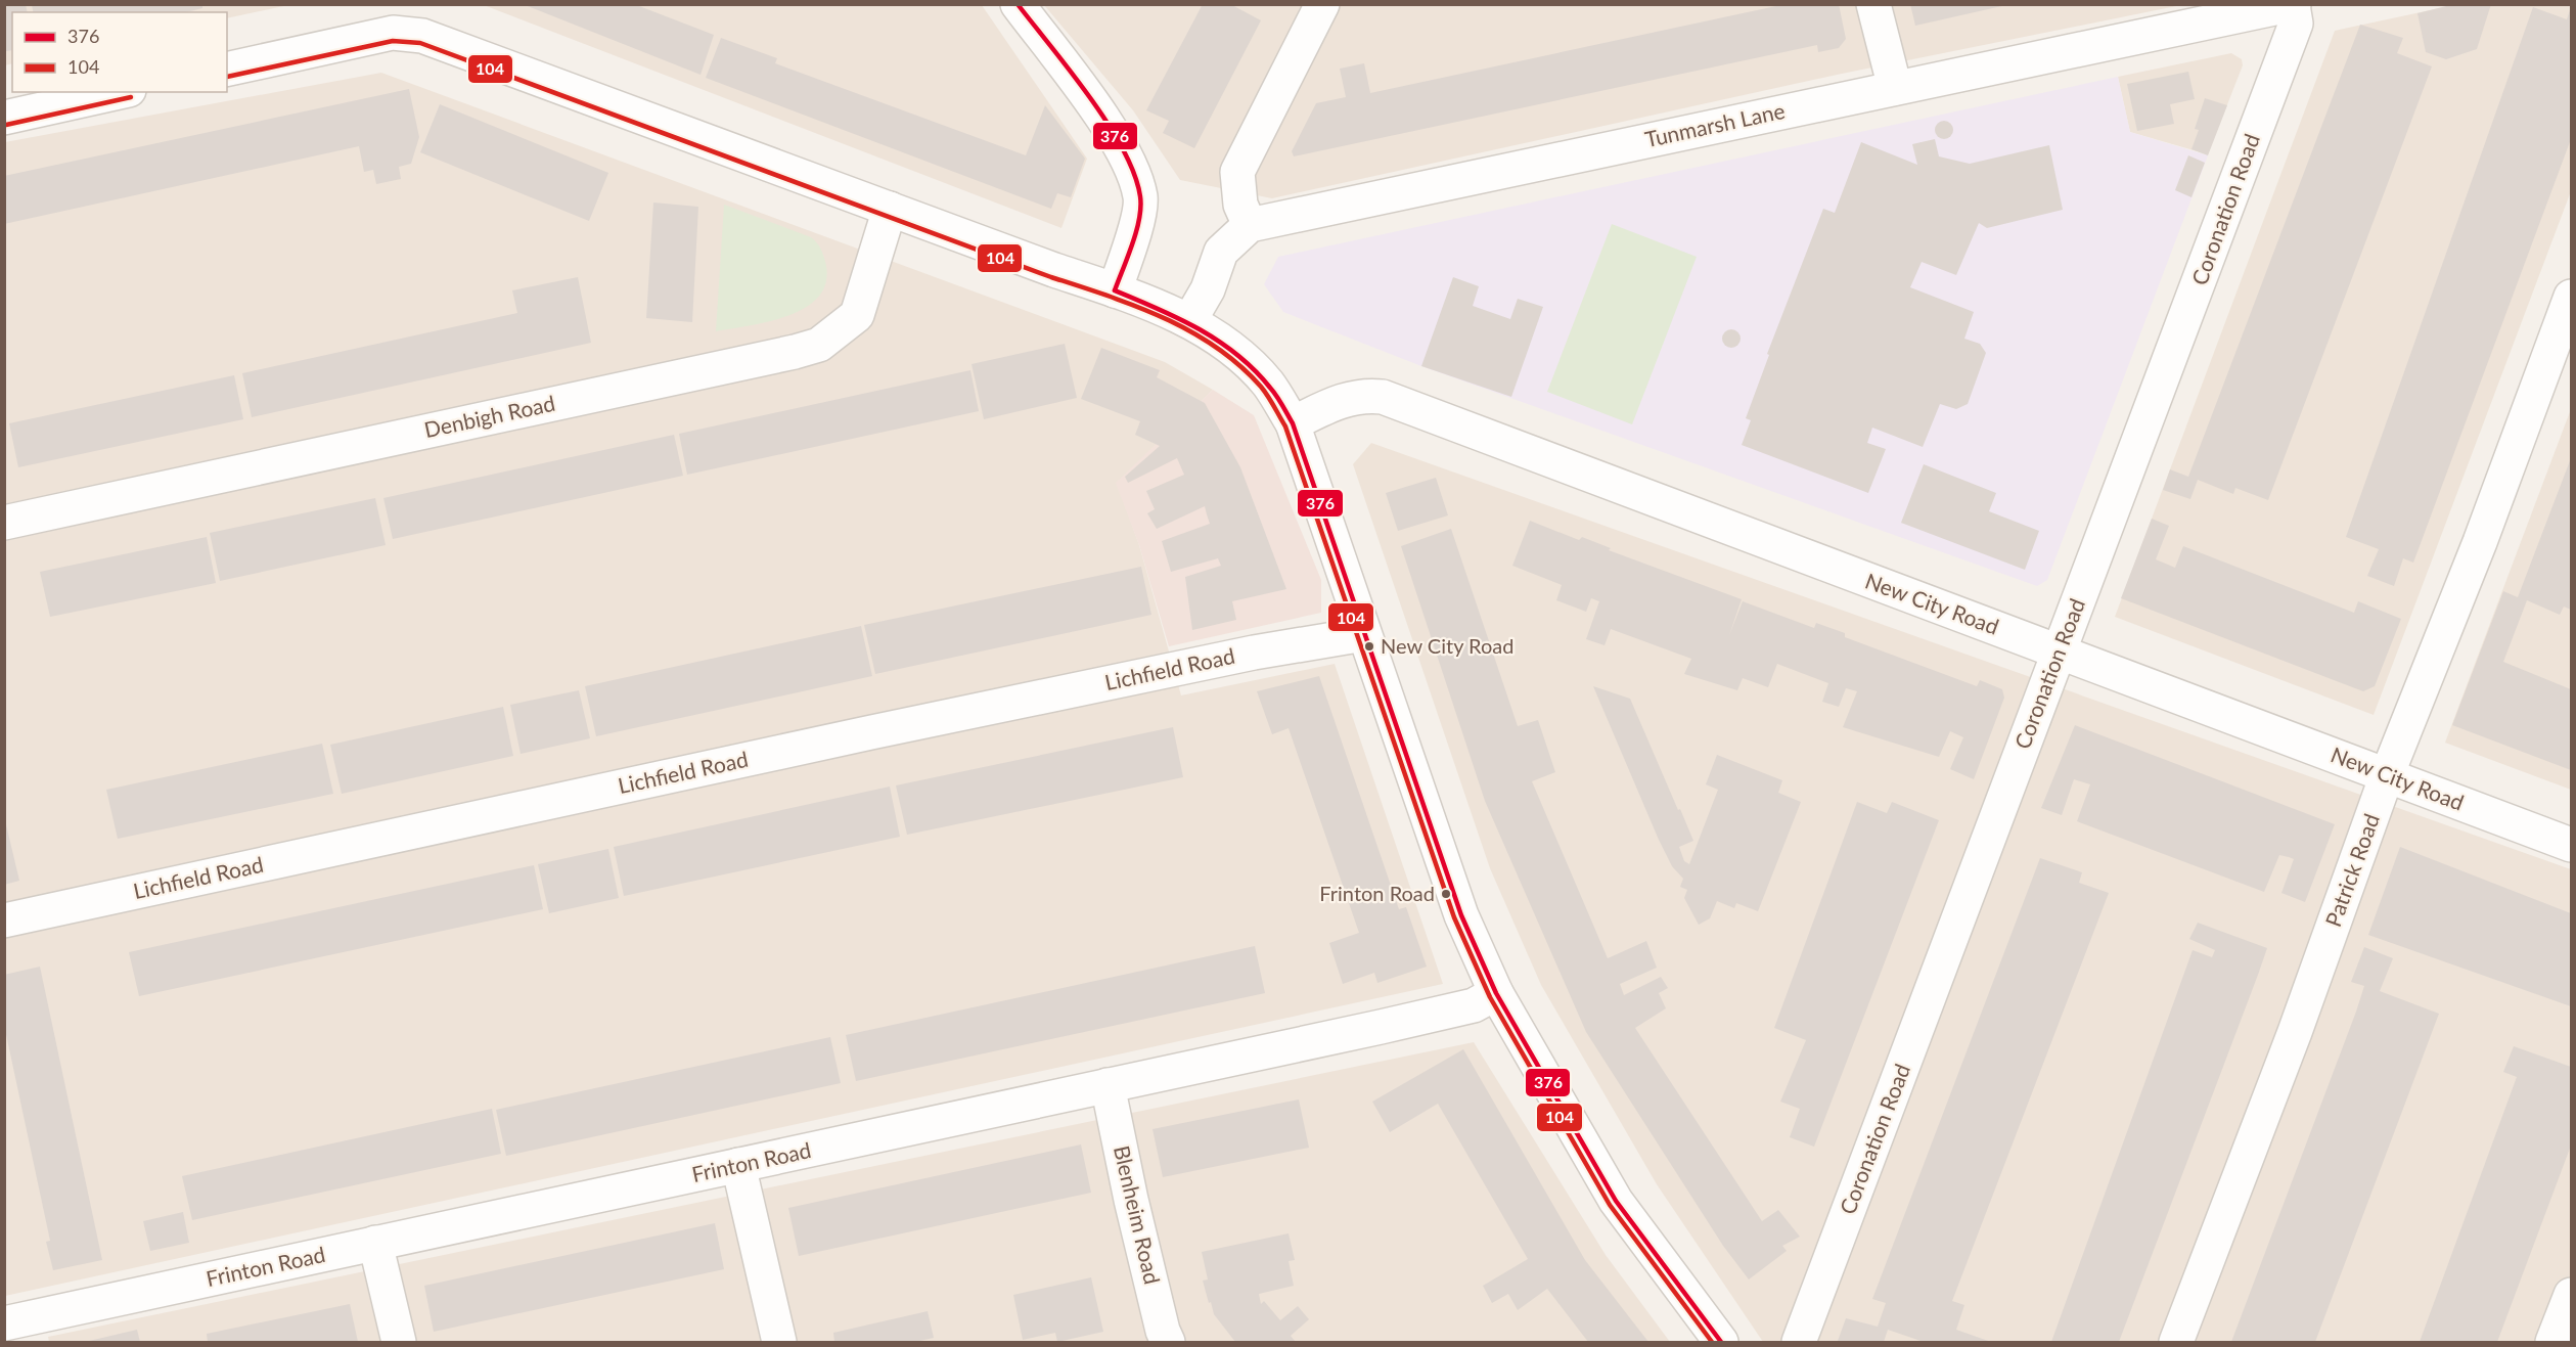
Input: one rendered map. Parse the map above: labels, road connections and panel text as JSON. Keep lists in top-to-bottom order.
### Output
{
  "streets": {
    "street": [
      "Tunmarsh Lane",
      "Coronation Road",
      "Denbigh Road",
      "New City Road",
      "Lichfield Road",
      "Patrick Road",
      "Frinton Road",
      "Blenheim Road"
    ]
  },
  "crossings": [
    ["Tunmarsh Lane", "Coronation Road"],
    ["Coronation Road", "New City Road"],
    ["New City Road", "Patrick Road"],
    ["Frinton Road", "Blenheim Road"]
  ],
  "places": ["New City Road", "Frinton Road"],
  "lines": ["transit line 376", "transit line 104"],
  "legend": ["376", "104"]
}
